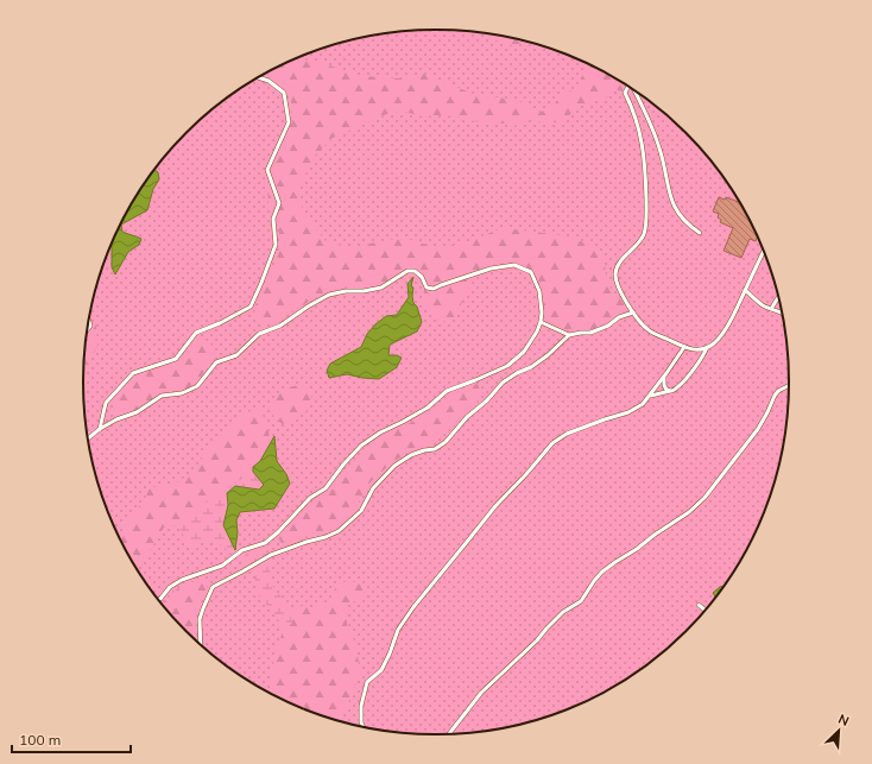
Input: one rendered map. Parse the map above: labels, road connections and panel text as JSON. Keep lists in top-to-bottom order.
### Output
{
  "scale_bar": "100 m",
  "north": "top right"
}
